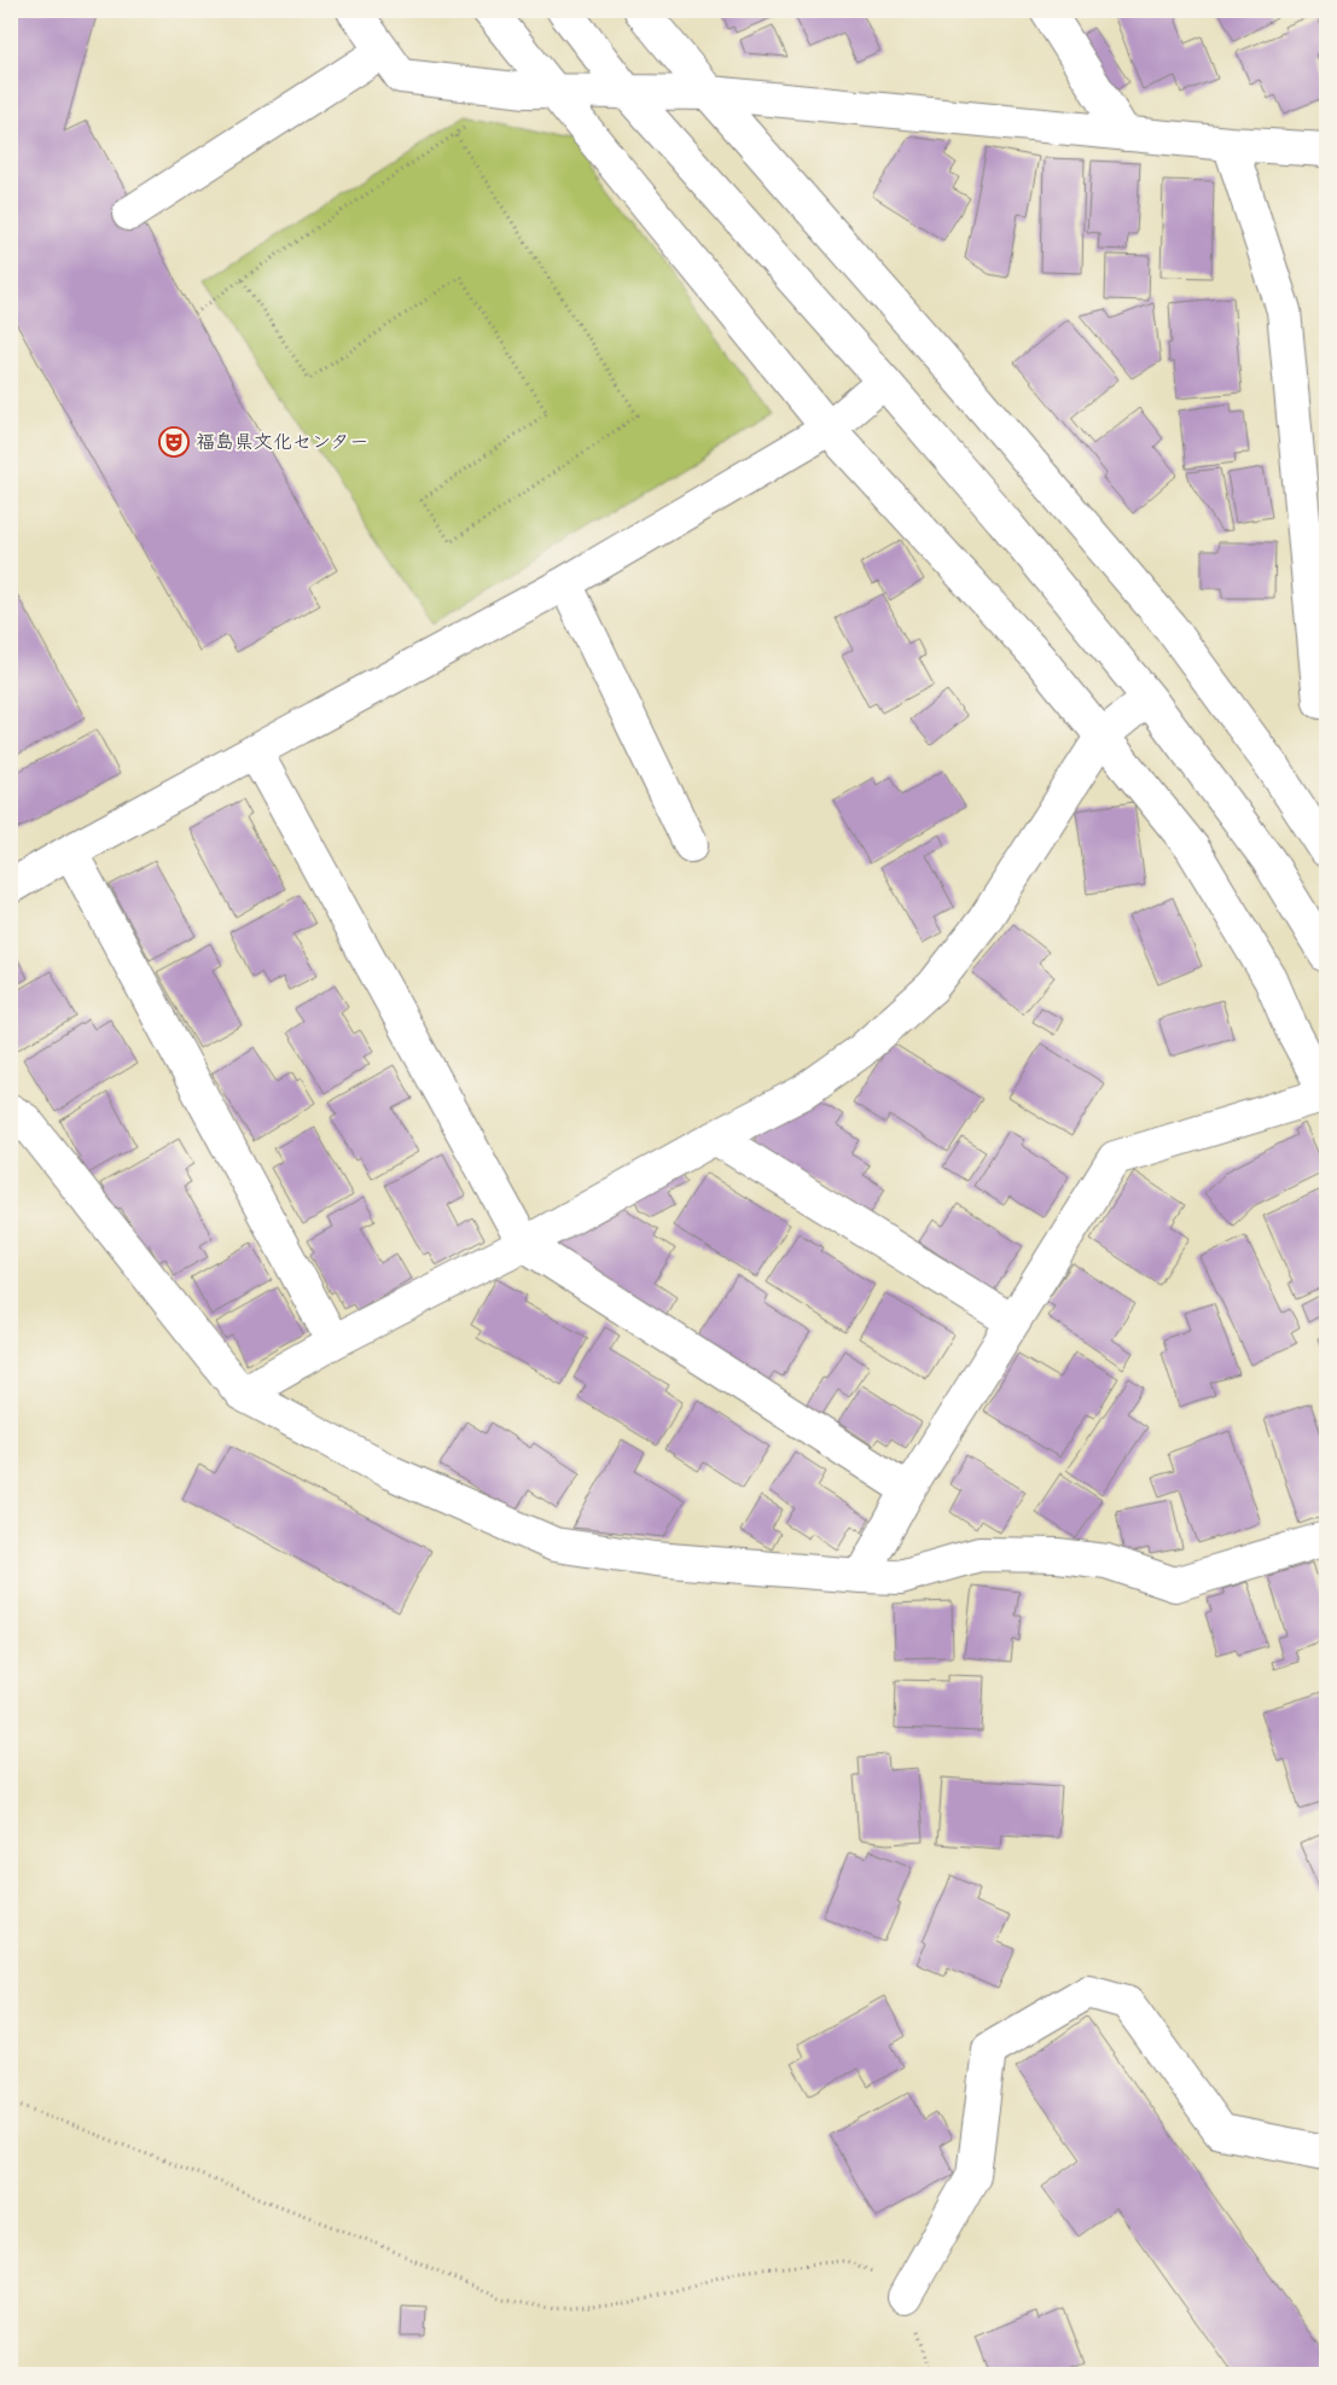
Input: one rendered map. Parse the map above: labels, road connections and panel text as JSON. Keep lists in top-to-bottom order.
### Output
{
  "places": {
    "theatre": ["福島県文化センター"]
  }
}
